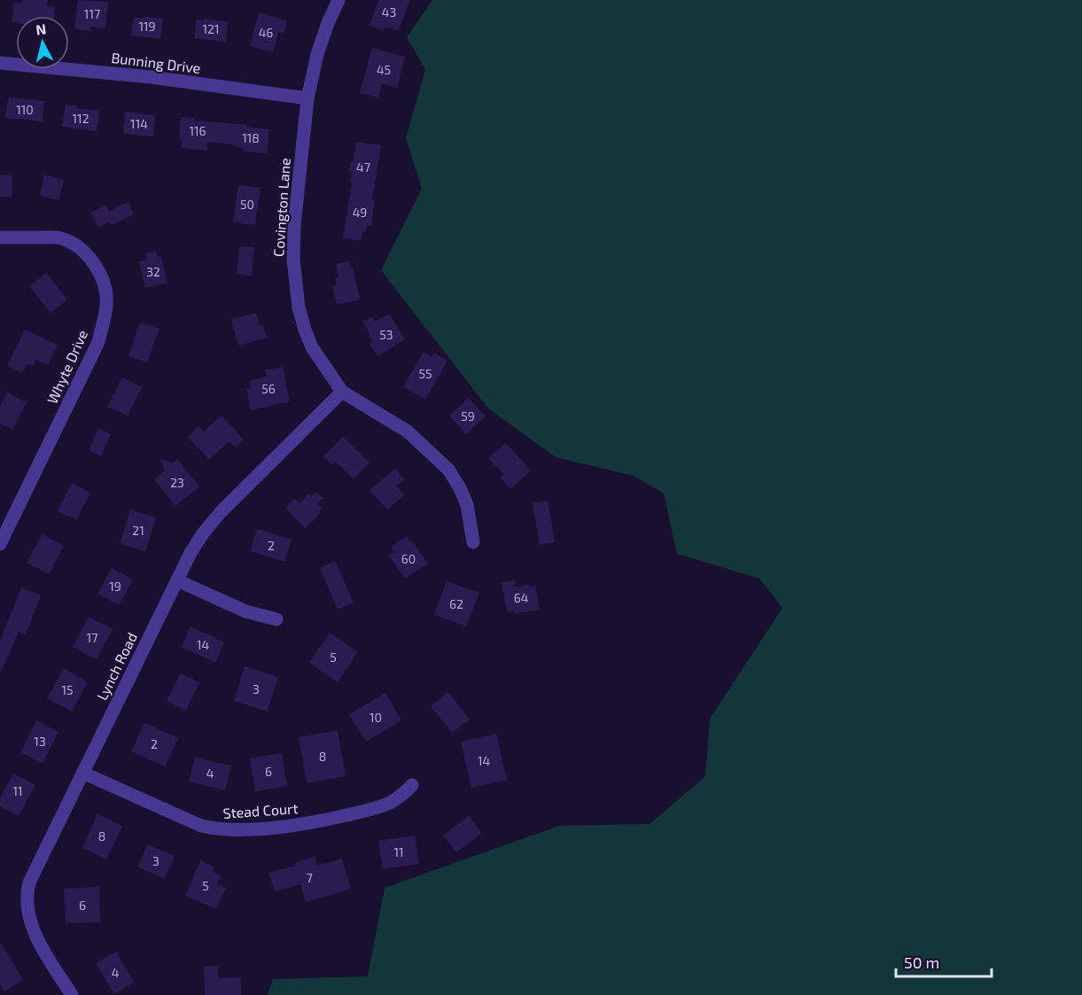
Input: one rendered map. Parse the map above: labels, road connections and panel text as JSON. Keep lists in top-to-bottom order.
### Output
{
  "streets": {
    "street": [
      "Bunning Drive",
      "Covington Lane",
      "Whyte Drive",
      "Lynch Road",
      "Stead Court"
    ]
  },
  "crossings": [
    ["Bunning Drive", "Covington Lane"],
    ["Covington Lane", "Lynch Road"],
    ["Lynch Road", "Stead Court"]
  ],
  "house_numbers": [
    "43",
    "117",
    "119",
    "121",
    "46",
    "45",
    "110",
    "112",
    "114",
    "116",
    "118",
    "47",
    "50",
    "49",
    "32",
    "53",
    "55",
    "56",
    "59",
    "23",
    "21",
    "2",
    "60",
    "19",
    "64",
    "62",
    "17",
    "14",
    "5",
    "3",
    "15",
    "10",
    "13",
    "2",
    "8",
    "14",
    "6",
    "4",
    "11",
    "8",
    "11",
    "3",
    "7",
    "5",
    "6",
    "4"
  ],
  "scale_bar": "50 m",
  "north": "top"
}
